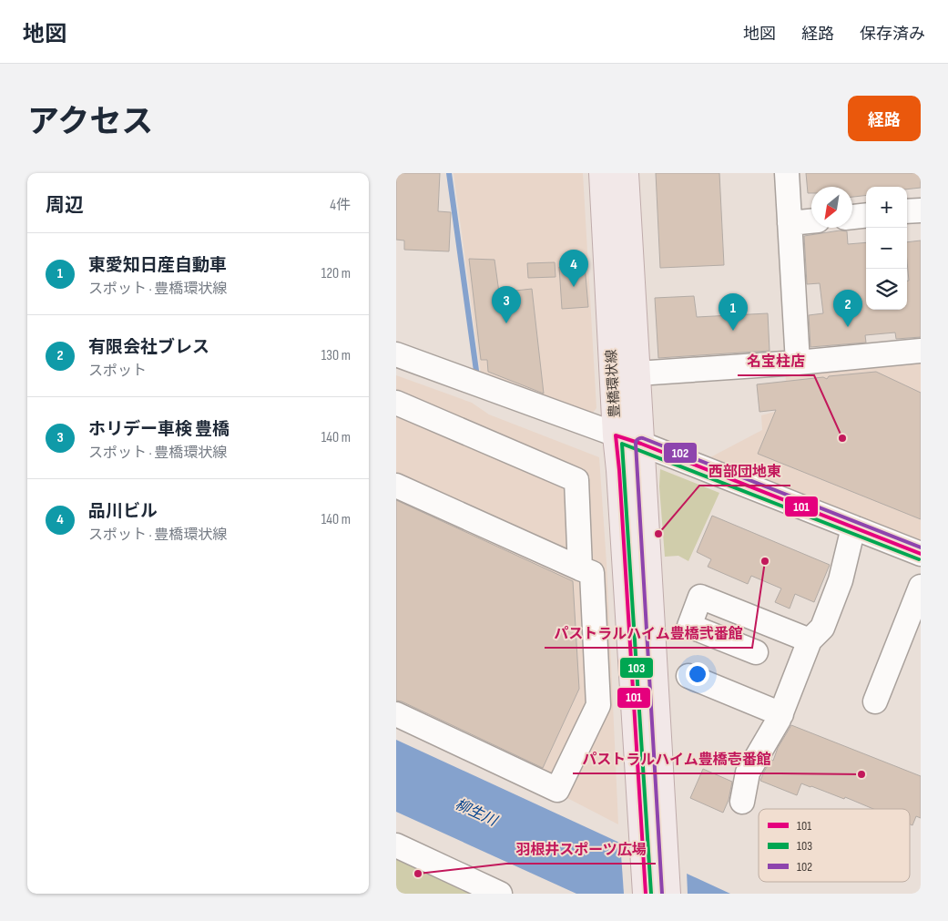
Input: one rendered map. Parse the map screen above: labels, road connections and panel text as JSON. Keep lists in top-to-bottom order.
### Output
{
  "streets": {
    "main road": ["豊橋環状線"]
  },
  "water": ["柳生川"],
  "places": [
    "名宝柱店",
    "西部団地東",
    "パストラルハイム豊橋弐番館",
    "パストラルハイム豊橋壱番館",
    "羽根井スポーツ広場"
  ],
  "lines": ["transit line 101", "transit line 102", "transit line 103"],
  "legend": ["101", "103", "102"],
  "north": "bottom left",
  "page": {
    "header": "地図",
    "nav": ["地図", "経路", "保存済み"],
    "title": "アクセス",
    "buttons": "経路",
    "heading": ["周辺", "4件"],
    "map_buttons": ["+", "−"],
    "list": [
      {
        "mark": "1",
        "name": "東愛知日産自動車",
        "note": "スポット · 豊橋環状線",
        "value": "120 m"
      },
      {
        "mark": "2",
        "name": "有限会社ブレス",
        "note": "スポット",
        "value": "130 m"
      },
      {
        "mark": "3",
        "name": "ホリデー車検 豊橋",
        "note": "スポット · 豊橋環状線",
        "value": "140 m"
      },
      {
        "mark": "4",
        "name": "品川ビル",
        "note": "スポット · 豊橋環状線",
        "value": "140 m"
      }
    ],
    "pins": [
      "4",
      "3",
      "2",
      "1"
    ]
  }
}
